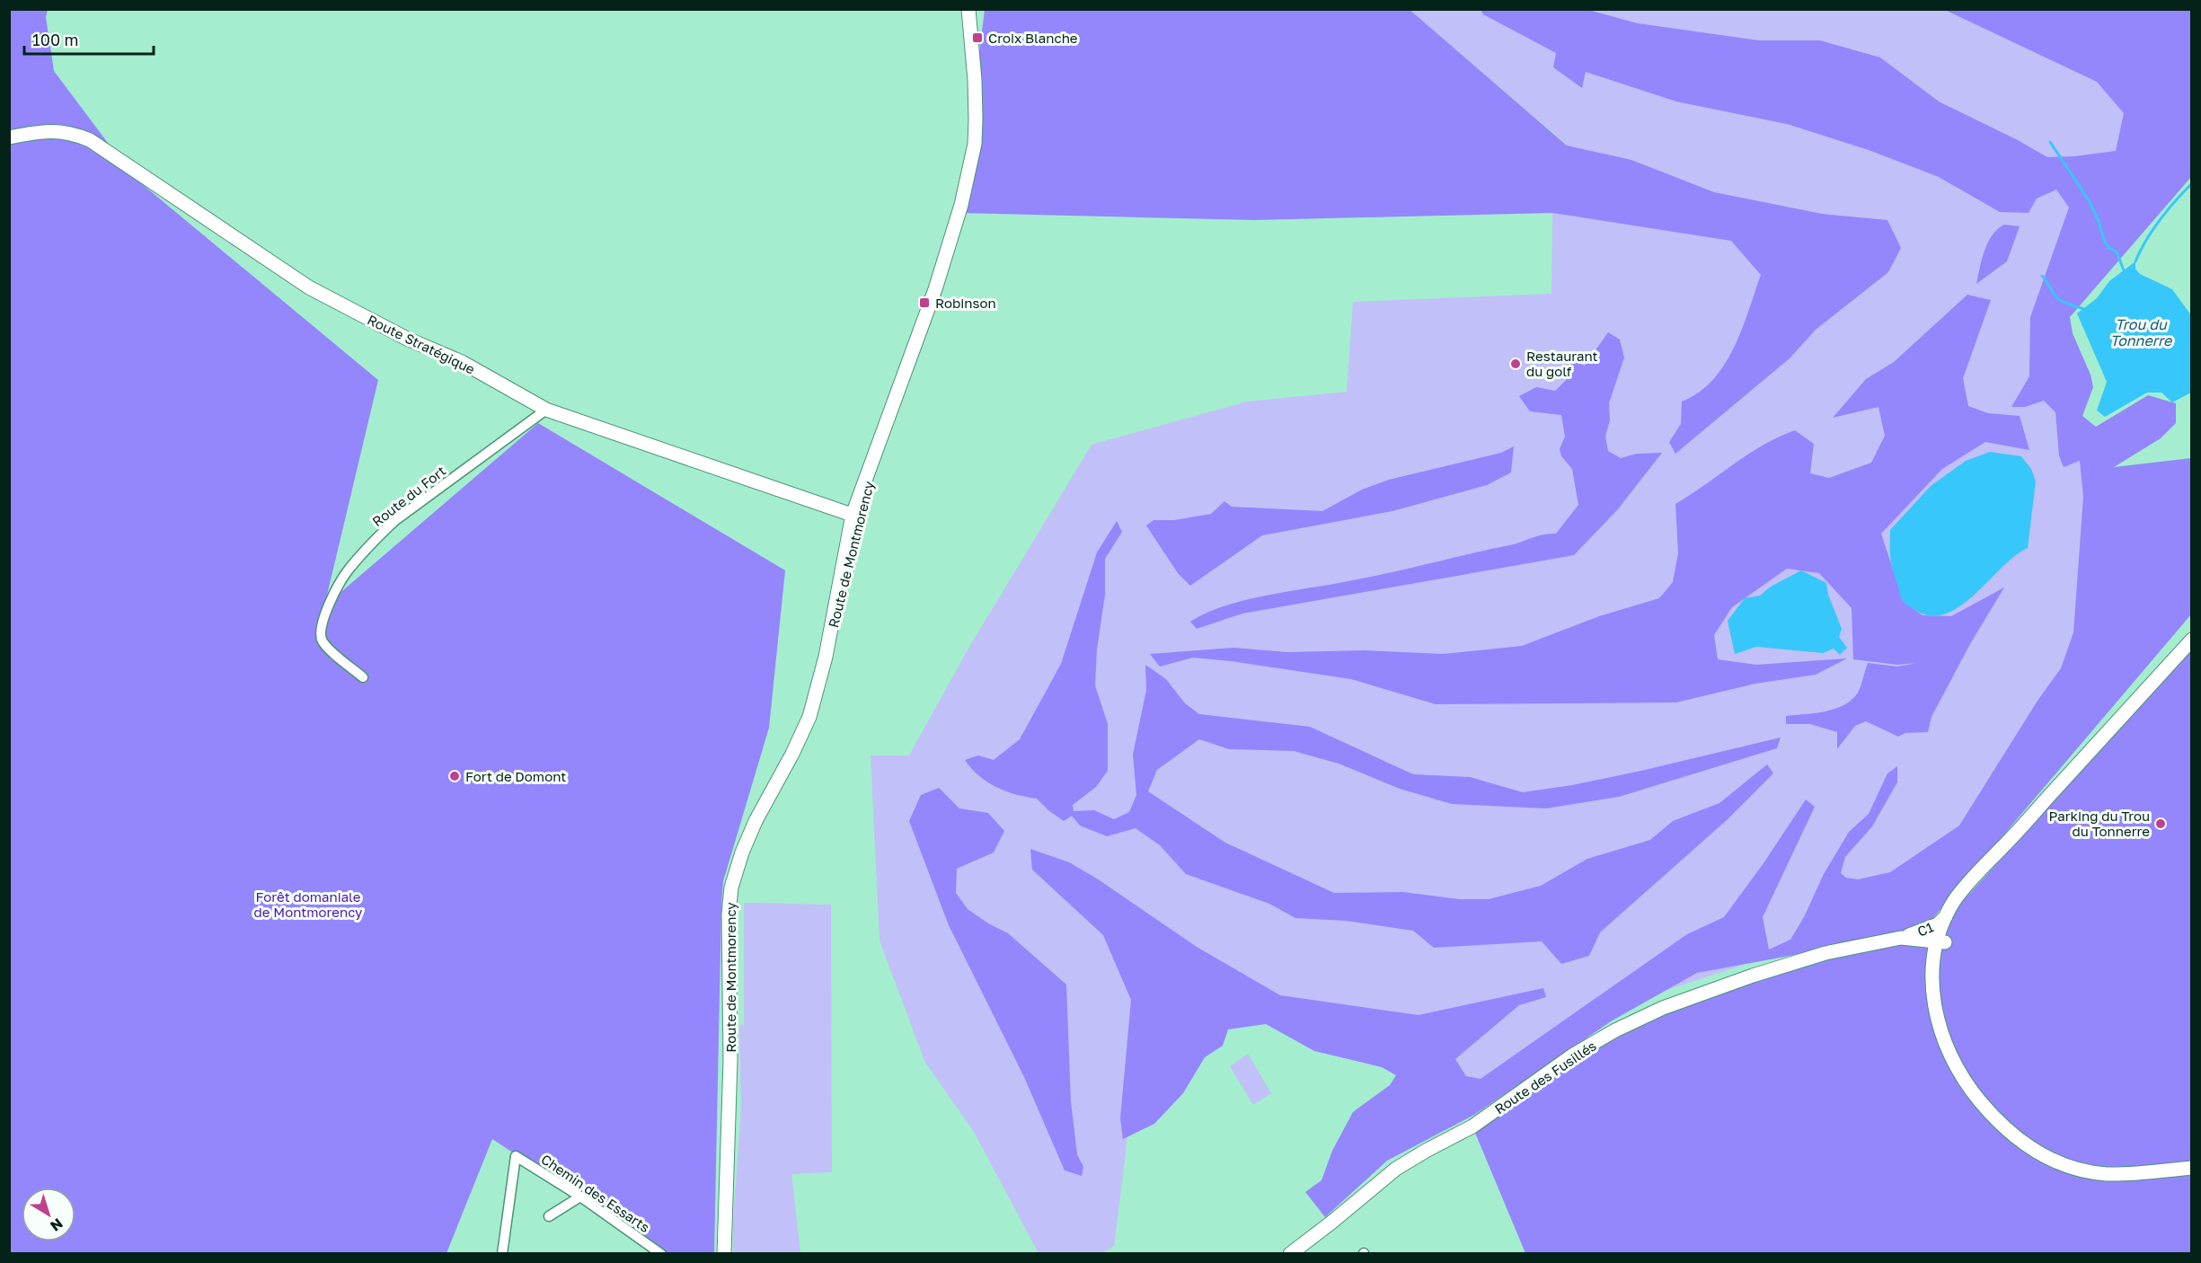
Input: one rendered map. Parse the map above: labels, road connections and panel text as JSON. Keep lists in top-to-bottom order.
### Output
{
  "streets": {
    "main road": [
      "Route Stratégique",
      "Route de Montmorency",
      "C1",
      "Route des Fusillés"
    ],
    "street": ["Route du Fort", "Chemin des Essarts"]
  },
  "crossings": [
    ["Route Stratégique", "Route du Fort"],
    ["Route Stratégique", "Route de Montmorency"],
    ["C1", "Route des Fusillés"]
  ],
  "water": ["Trou du Tonnerre"],
  "parks": ["Forêt domaniale de Montmorency"],
  "places": {
    "transit": ["Croix Blanche", "Robinson"],
    "other": ["Restaurant du golf", "Fort de Domont", "Parking du Trou du Tonnerre"]
  },
  "scale_bar": "100 m",
  "north": "bottom right"
}
